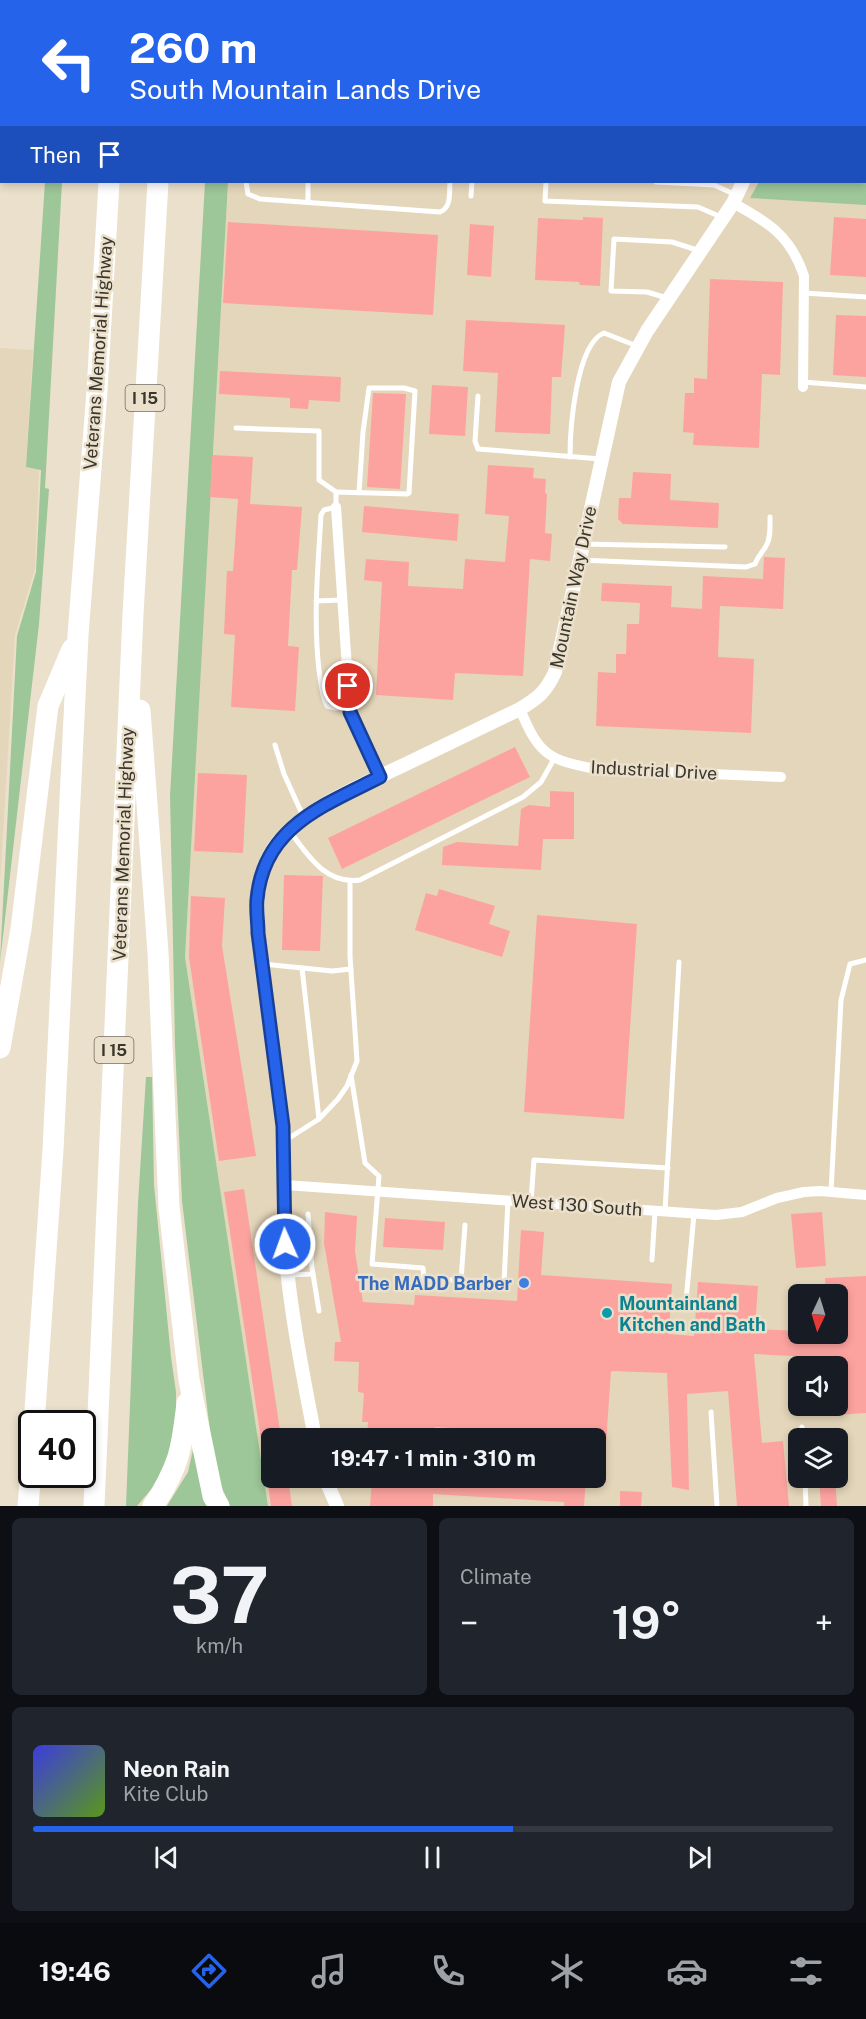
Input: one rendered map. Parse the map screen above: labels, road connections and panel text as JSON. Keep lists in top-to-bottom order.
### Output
{
  "streets": {
    "highway": ["Veterans Memorial Highway", "I 15"],
    "street": ["Mountain Way Drive", "Industrial Drive", "West 130 South"]
  },
  "crossings": [
    ["Mountain Way Drive", "West 130 South"]
  ],
  "places": ["The MADD Barber", "Mountainland Kitchen and Bath"],
  "north": "bottom",
  "page": {
    "turn": ["260 m", "South Mountain Lands Drive"],
    "then": "Then",
    "limit": "40",
    "trip": "19:47 · 1 min · 310 m",
    "tile": [
      ["37", "km/h"],
      "Climate"
    ],
    "heat": ["−", "19°", "+"],
    "song": ["Neon Rain", "Kite Club"],
    "tabs": "19:46"
  }
}
